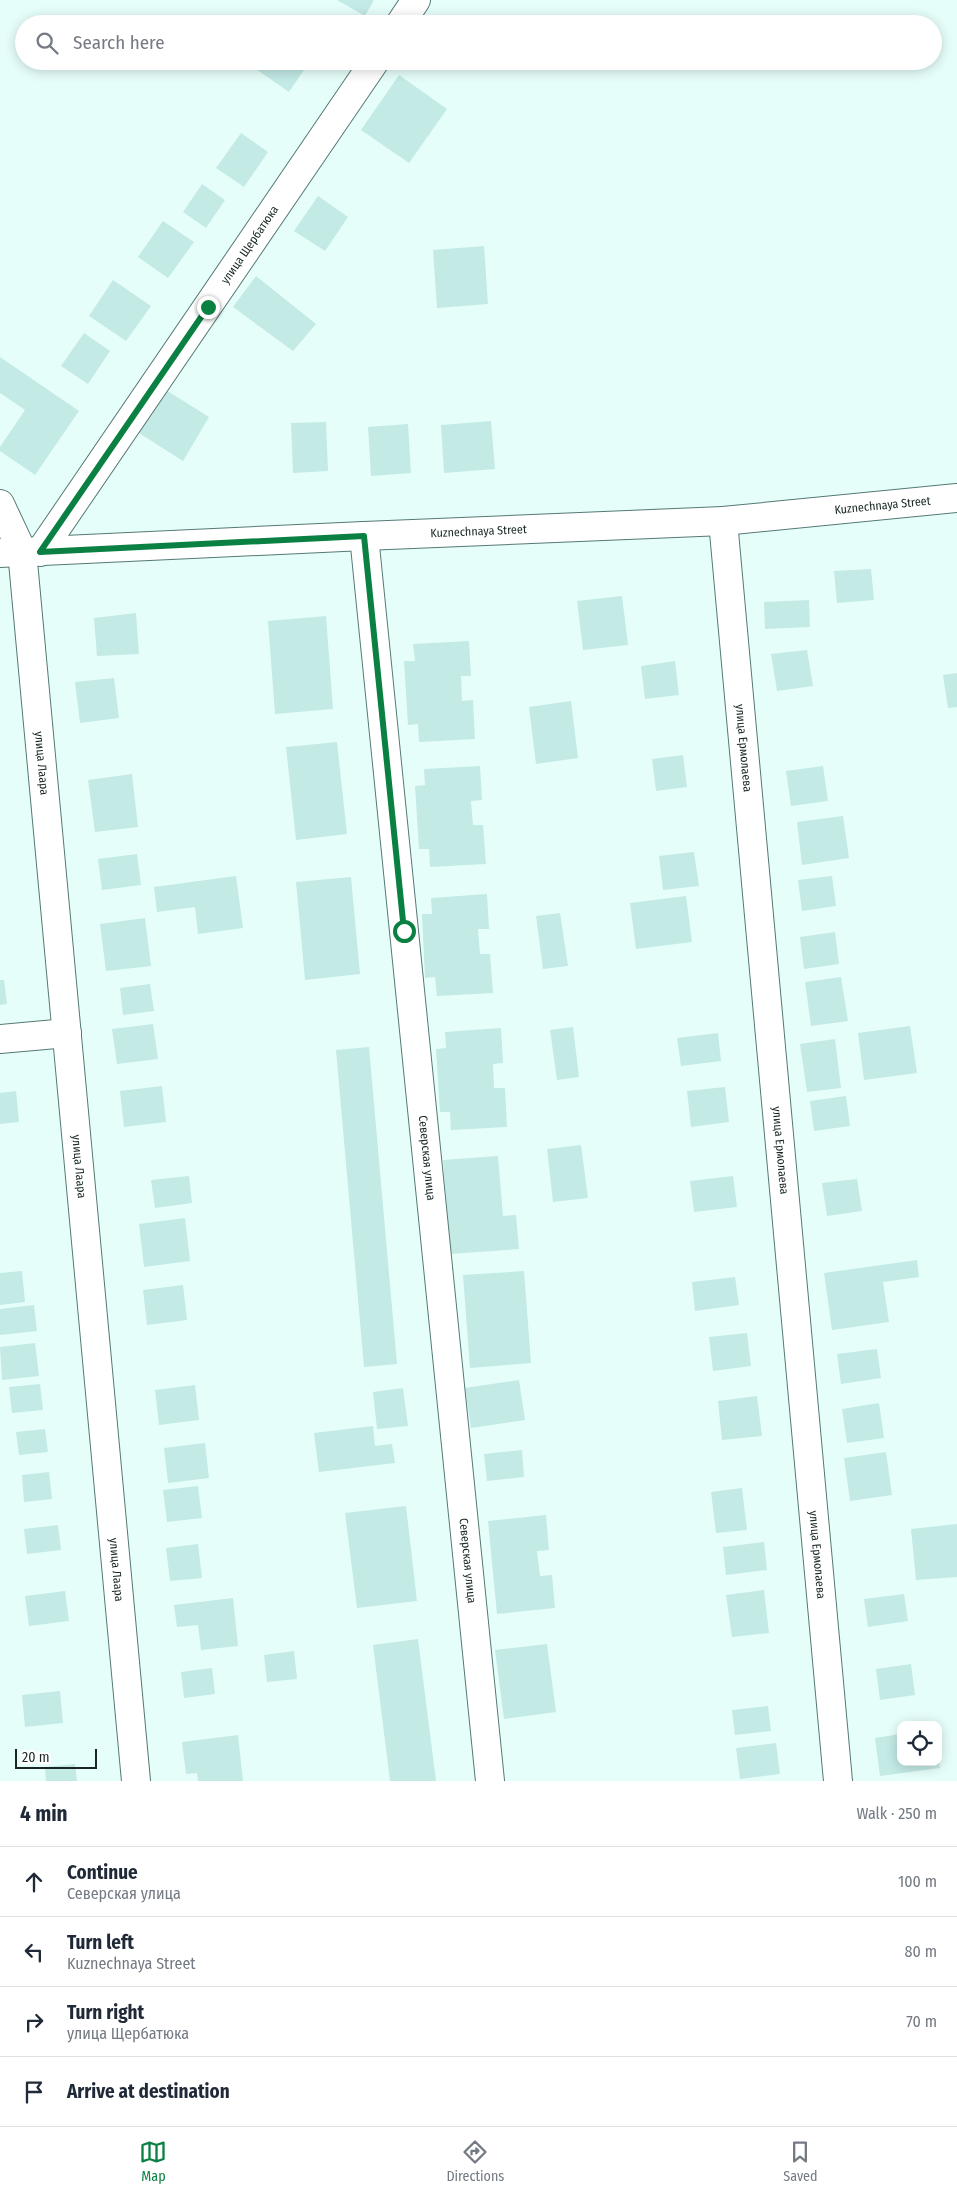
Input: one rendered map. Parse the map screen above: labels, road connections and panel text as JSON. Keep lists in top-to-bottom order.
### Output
{
  "streets": {
    "street": [
      "улица Щербатюка",
      "Kuznechnaya Street",
      "улица Ермолаева",
      "улица Лаара",
      "Северская улица"
    ]
  },
  "crossings": [
    ["улица Щербатюка", "Kuznechnaya Street"],
    ["улица Щербатюка", "улица Лаара"],
    ["Kuznechnaya Street", "улица Ермолаева"],
    ["Kuznechnaya Street", "улица Лаара"],
    ["Kuznechnaya Street", "Северская улица"]
  ],
  "scale_bar": "20 m",
  "page": {
    "search": "Search here",
    "scale": "20 m",
    "heading": ["4 min", "Walk · 250 m"],
    "list": [
      ["Continue", "Северская улица", "100 m"],
      ["Turn left", "Kuznechnaya Street", "80 m"],
      ["Turn right", "улица Щербатюка", "70 m"],
      "Arrive at destination"
    ],
    "nav": ["Map", "Directions", "Saved"]
  }
}
